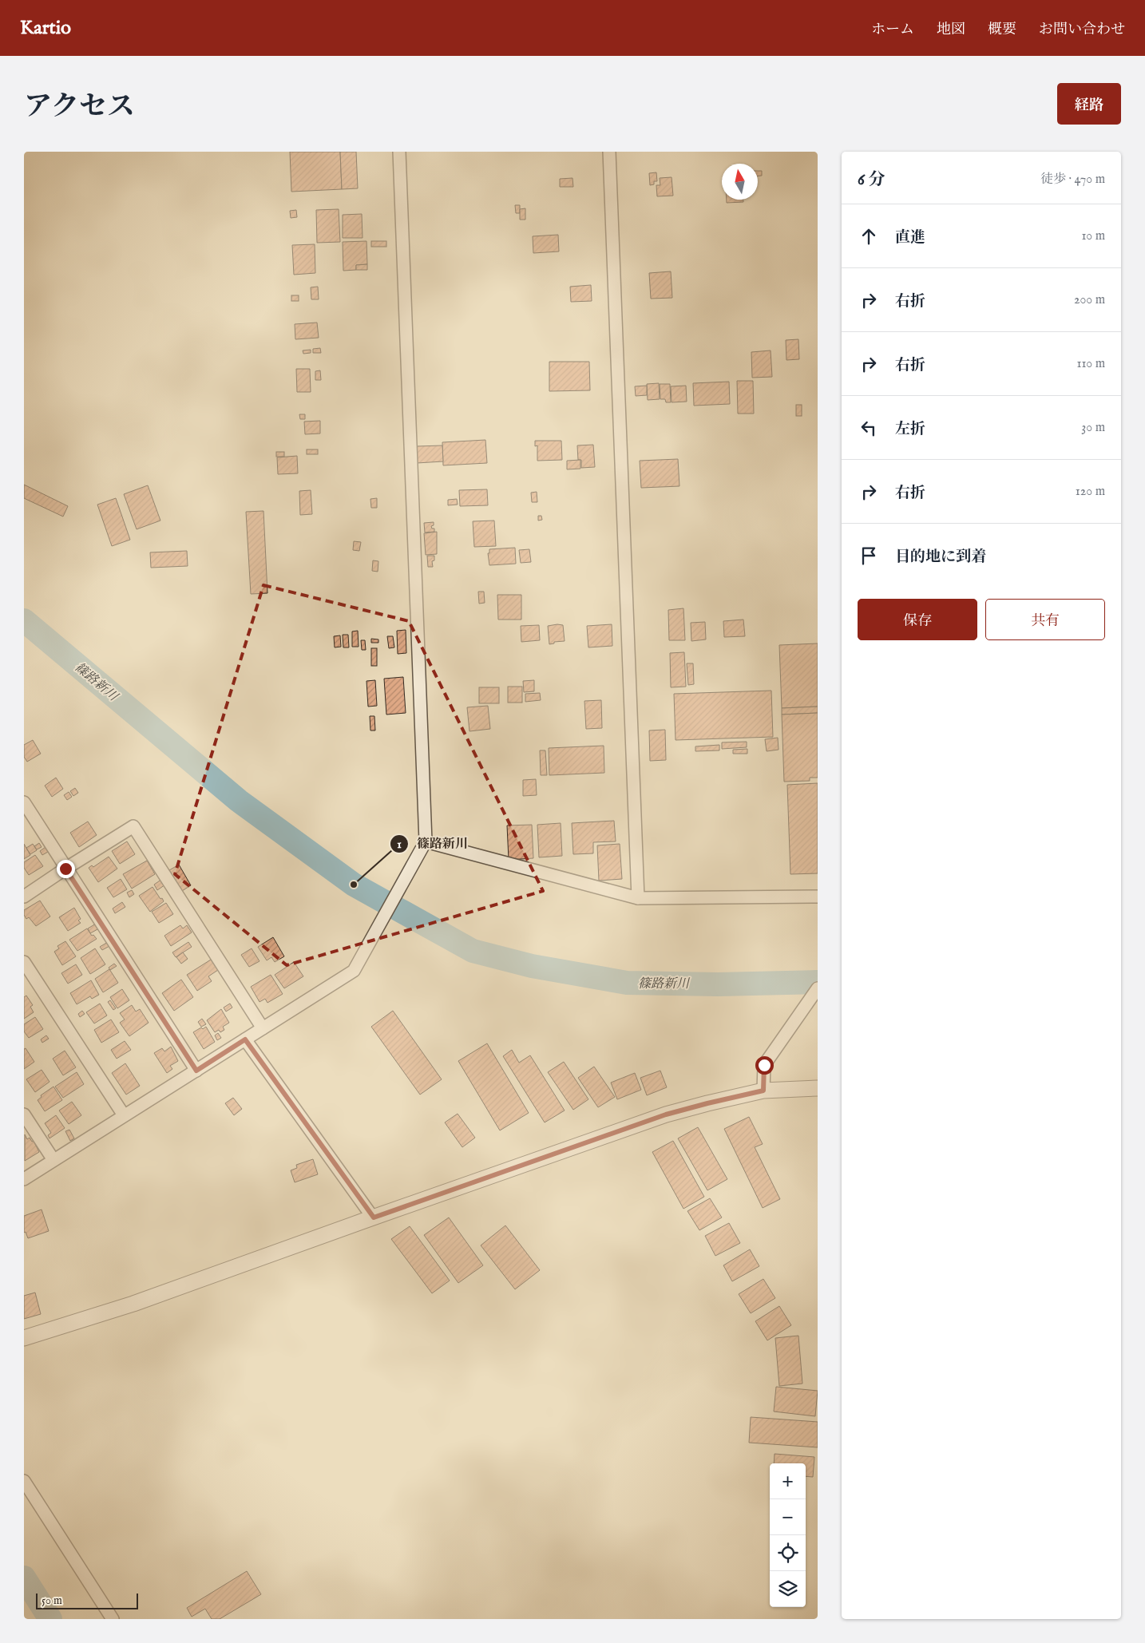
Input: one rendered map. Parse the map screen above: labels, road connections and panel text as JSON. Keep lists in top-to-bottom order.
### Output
{
  "water": ["篠路新川"],
  "places": ["篠路新川"],
  "scale_bar": "50 m",
  "north": "top",
  "page": {
    "header": "Kartio",
    "nav": [
      "ホーム",
      "地図",
      "概要",
      "お問い合わせ"
    ],
    "title": "アクセス",
    "buttons": [
      "経路",
      ["保存", "共有"]
    ],
    "heading": ["6 分", "徒歩 · 470 m"],
    "list": [
      ["直進", "10 m"],
      ["右折", "200 m"],
      ["右折", "110 m"],
      ["左折", "30 m"],
      ["右折", "120 m"],
      "目的地に到着"
    ],
    "map_buttons": ["+", "−"],
    "scale": "50 m"
  }
}
